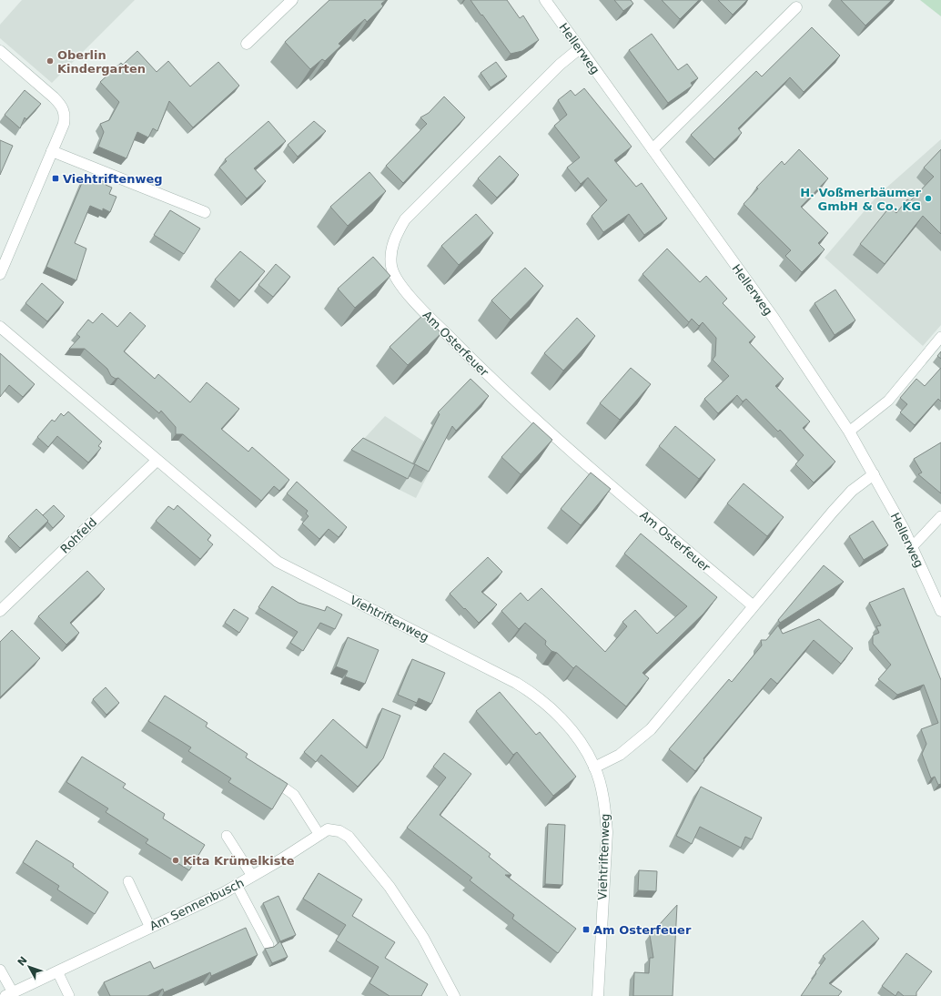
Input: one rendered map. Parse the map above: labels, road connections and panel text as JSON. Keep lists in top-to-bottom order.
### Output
{
  "streets": {
    "street": [
      "Hellerweg",
      "Am Osterfeuer",
      "Rohfeld",
      "Viehtriftenweg",
      "Am Sennenbusch"
    ]
  },
  "crossings": [
    ["Hellerweg", "Am Osterfeuer"],
    ["Rohfeld", "Viehtriftenweg"]
  ],
  "places": {
    "other": ["Oberlin Kindergarten", "H. Voßmerbäumer GmbH & Co. KG", "Kita Krümelkiste"],
    "transit": ["Viehtriftenweg", "Am Osterfeuer"]
  },
  "north": "top left"
}
